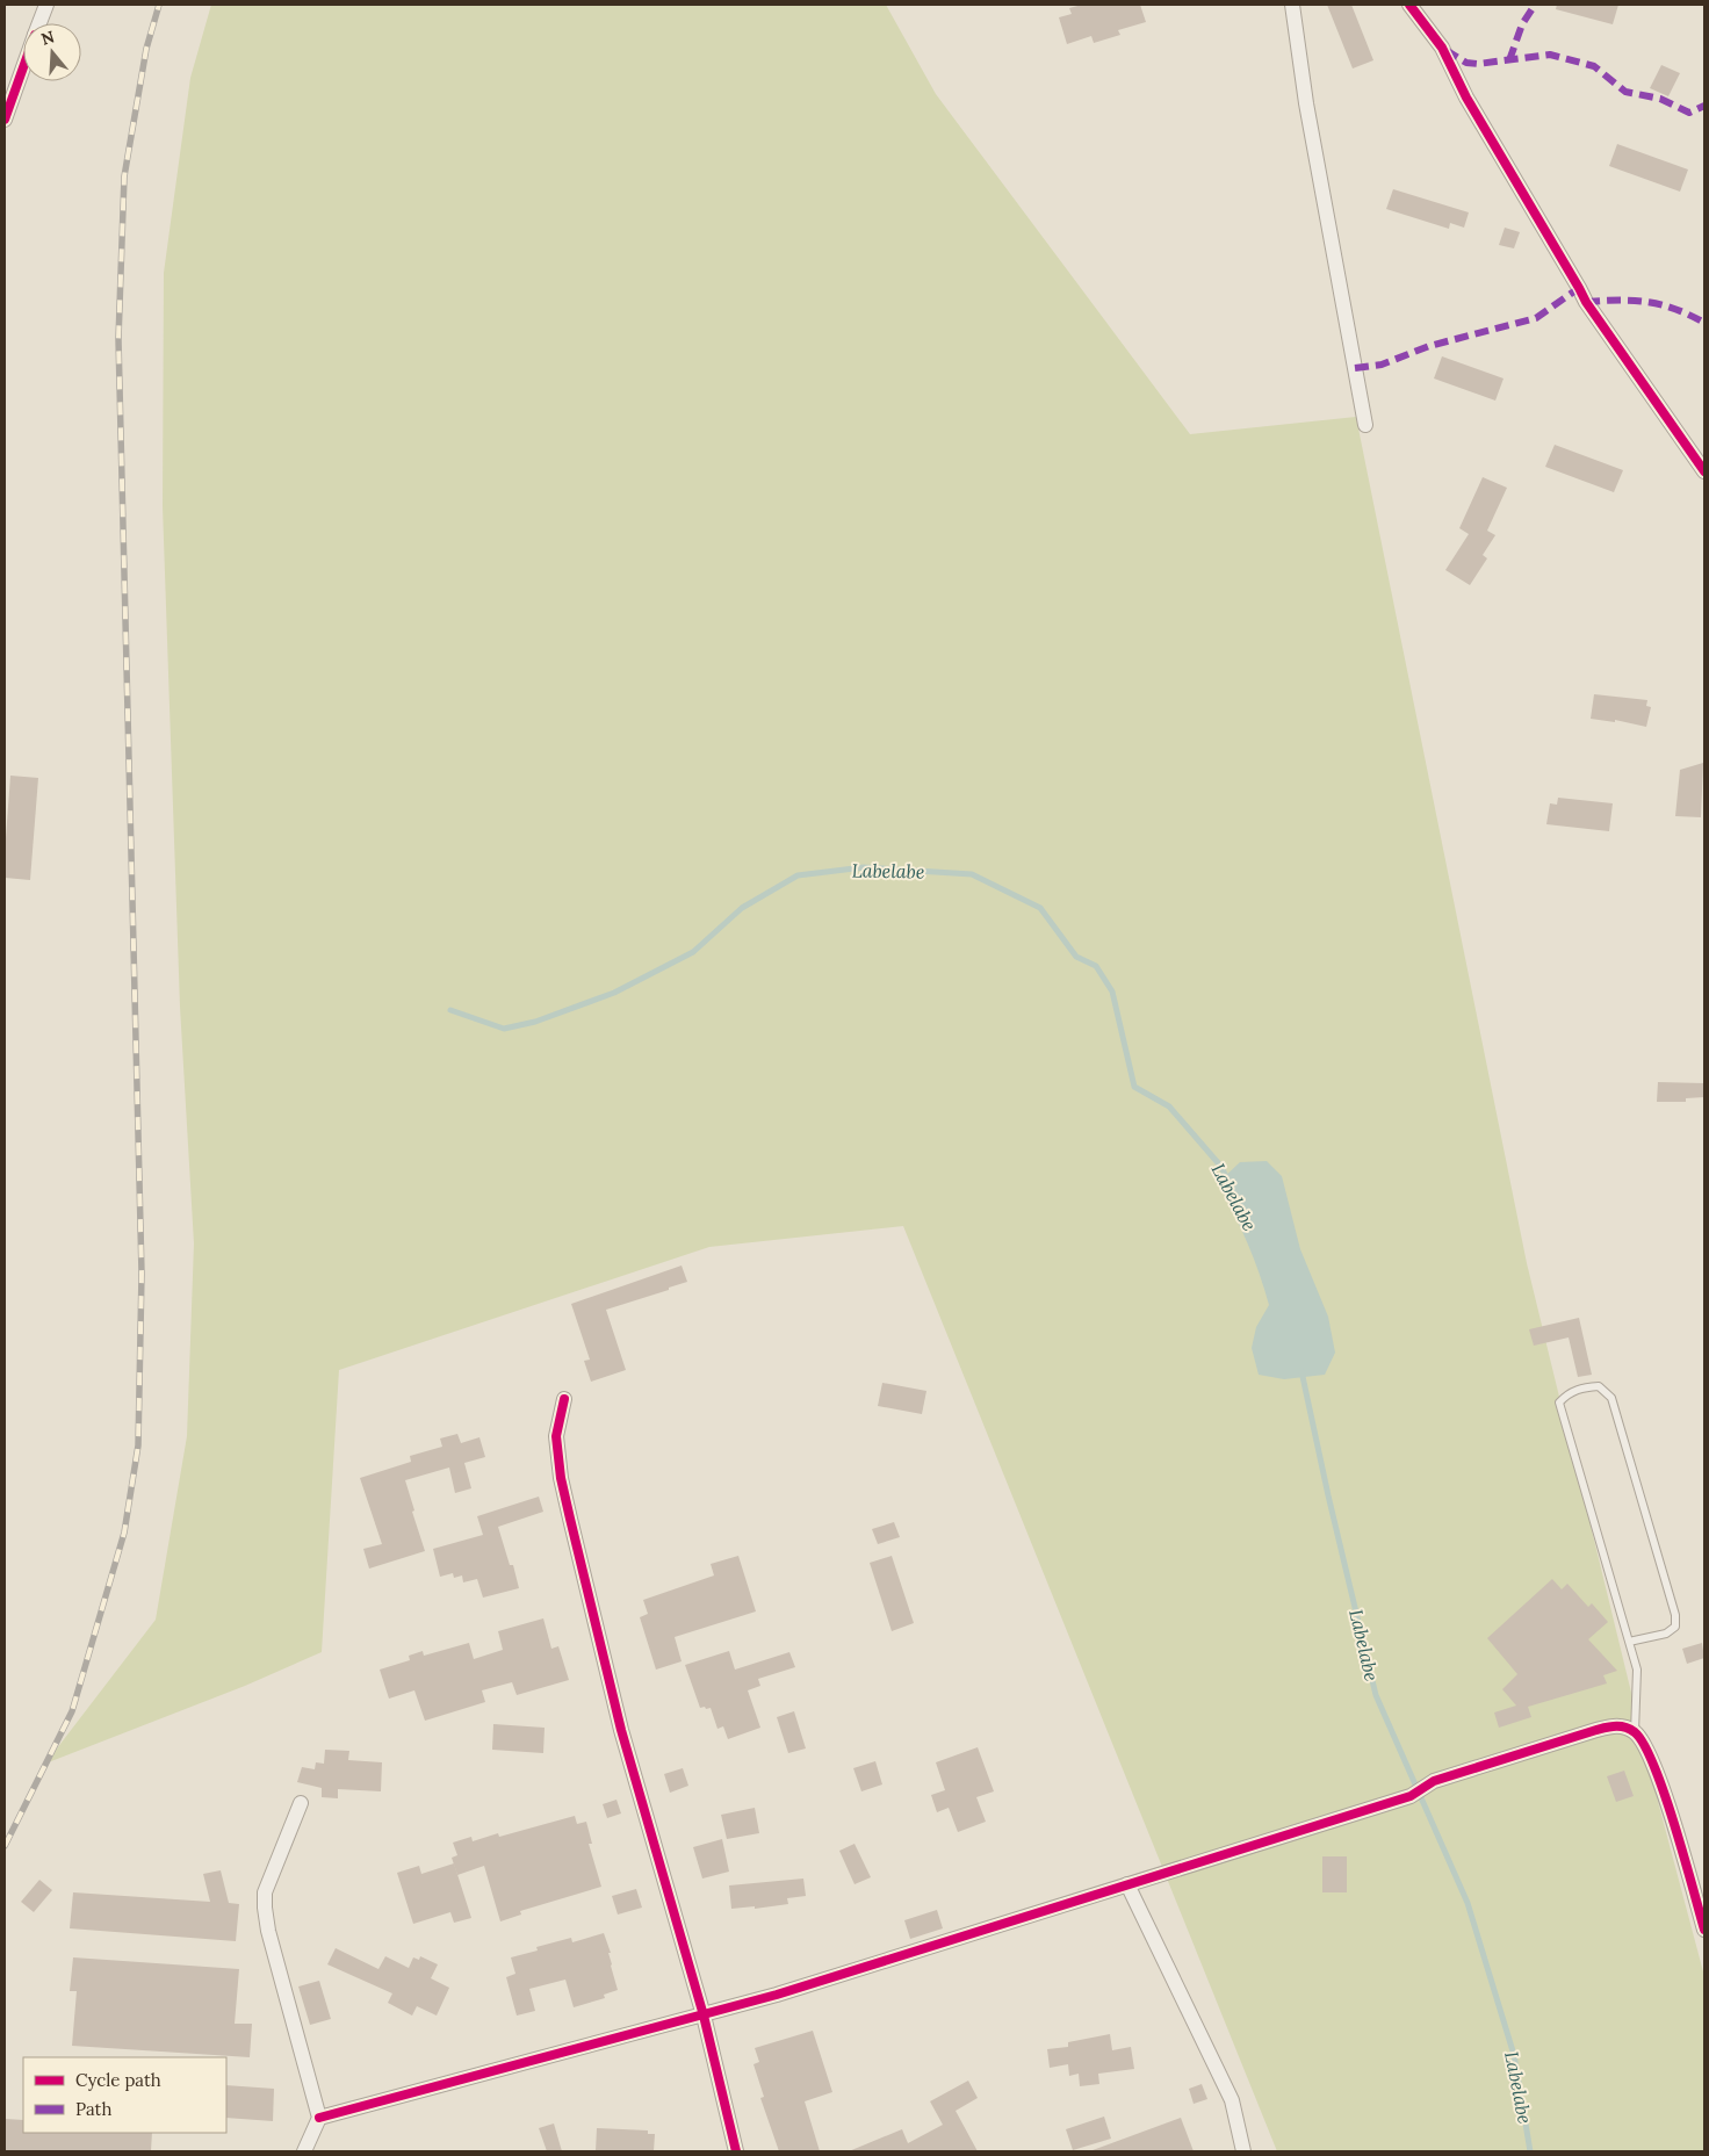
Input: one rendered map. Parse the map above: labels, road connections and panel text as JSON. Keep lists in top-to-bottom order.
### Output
{
  "water": ["Labelabe"],
  "legend": ["Cycle path", "Path"],
  "north": "top"
}
